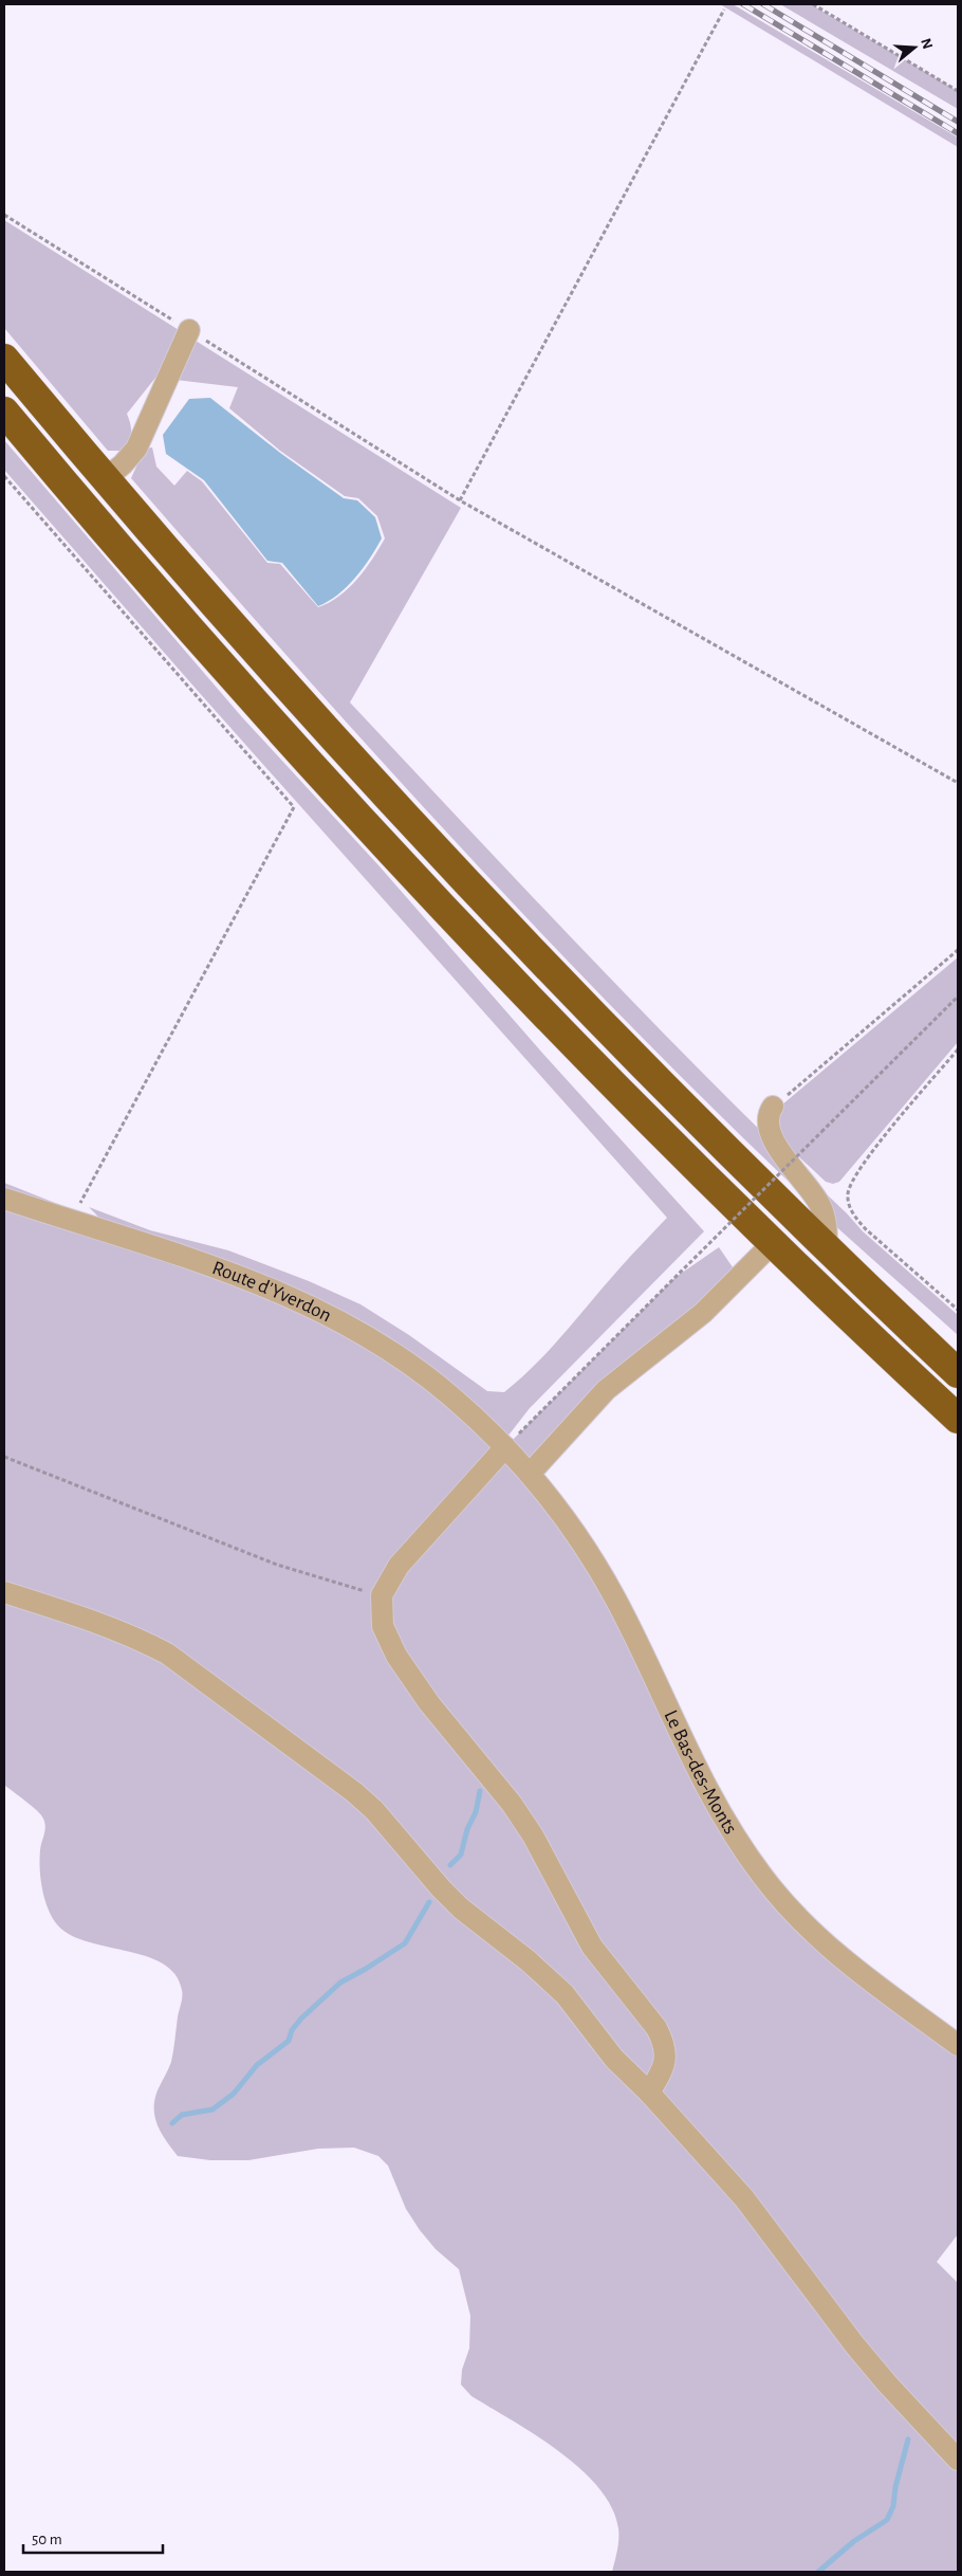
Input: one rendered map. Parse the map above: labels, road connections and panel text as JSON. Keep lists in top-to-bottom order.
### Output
{
  "streets": {
    "street": ["Route d'Yverdon", "Le Bas-des-Monts"]
  },
  "crossings": [
    ["Route d'Yverdon", "Le Bas-des-Monts"]
  ],
  "scale_bar": "50 m",
  "north": "right"
}
